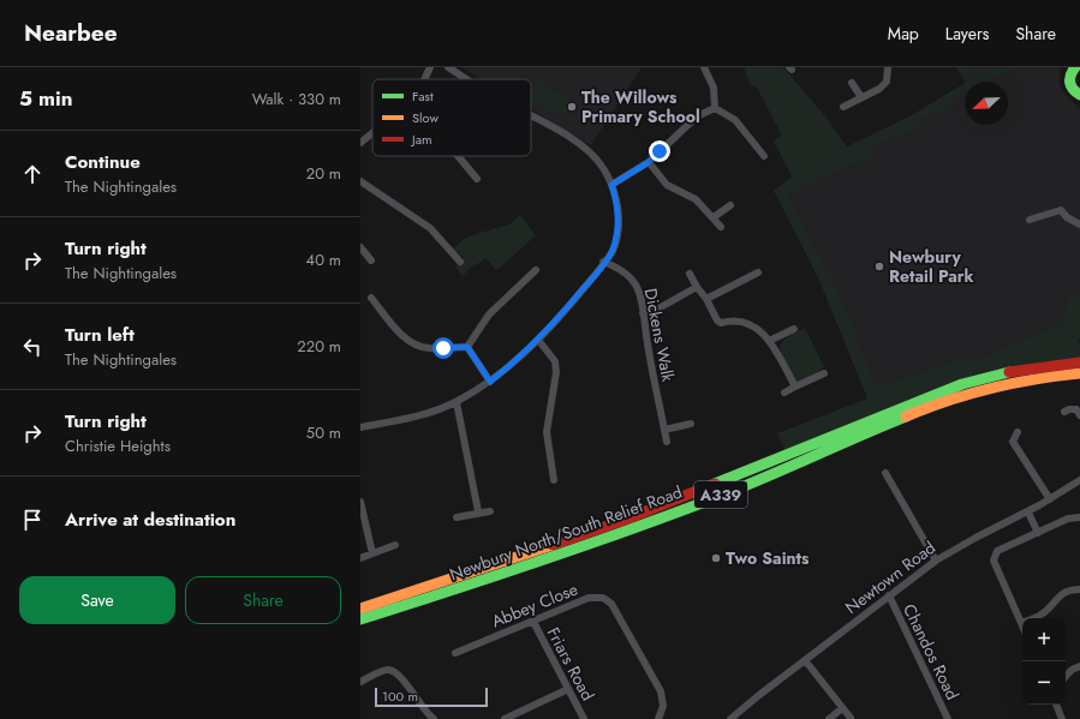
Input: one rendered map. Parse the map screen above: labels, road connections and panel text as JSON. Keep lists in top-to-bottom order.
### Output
{
  "streets": {
    "main road": ["A339", "Newbury North/South Relief Road"],
    "street": [
      "Dickens Walk",
      "Newtown Road",
      "Abbey Close",
      "Chandos Road",
      "Friars Road"
    ]
  },
  "crossings": [
    ["Newtown Road", "Chandos Road"],
    ["Abbey Close", "Friars Road"]
  ],
  "places": ["The Willows Primary School", "Newbury Retail Park", "Two Saints"],
  "legend": ["Fast", "Slow", "Jam"],
  "scale_bar": "100 m",
  "north": "bottom left",
  "page": {
    "header": "Nearbee",
    "nav": ["Map", "Layers", "Share"],
    "heading": ["5 min", "Walk · 330 m"],
    "list": [
      ["Continue", "The Nightingales", "20 m"],
      ["Turn right", "The Nightingales", "40 m"],
      ["Turn left", "The Nightingales", "220 m"],
      ["Turn right", "Christie Heights", "50 m"],
      "Arrive at destination"
    ],
    "buttons": ["Save", "Share"],
    "map_buttons": ["+", "−"],
    "scale": "100 m"
  }
}
